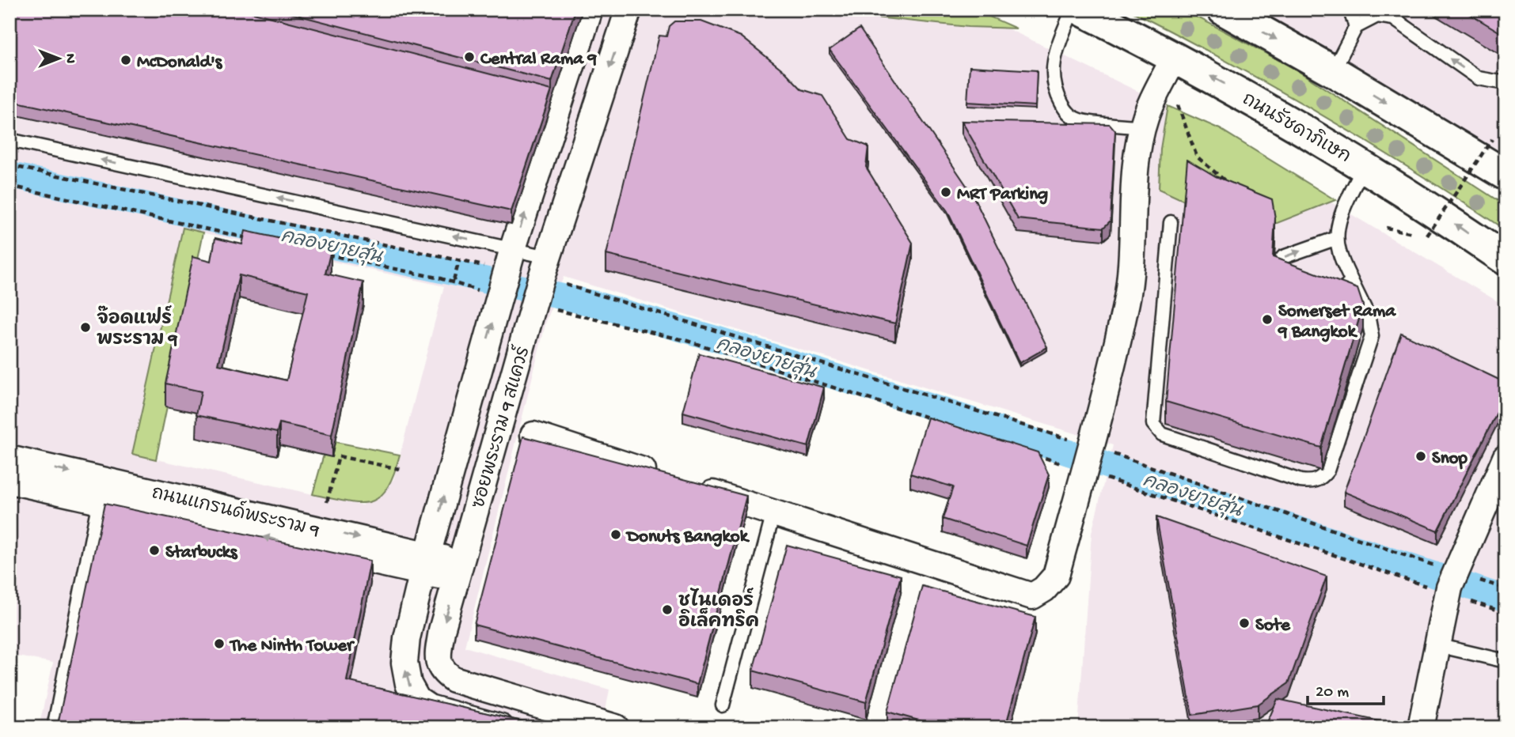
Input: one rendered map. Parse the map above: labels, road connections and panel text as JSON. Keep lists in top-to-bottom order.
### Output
{
  "streets": {
    "main road": ["ถนนรัชดาภิเษก"],
    "street": ["ซอยพระราม 9 สแควร์", "ถนนแกรนด์พระราม 9"]
  },
  "crossings": [
    ["ซอยพระราม 9 สแควร์", "ถนนแกรนด์พระราม 9"]
  ],
  "water": ["คลองยายสุ่น"],
  "places": [
    "Central Rama 9",
    "McDonald's",
    "MRT Parking",
    "Somerset Rama 9 Bangkok",
    "จ๊อดแฟร์ พระราม 9",
    "Snop",
    "Donuts Bangkok",
    "Starbucks",
    "ชไนเดอร์ อิเล็คทริค",
    "Sote",
    "The Ninth Tower"
  ],
  "scale_bar": "20 m",
  "north": "right"
}
